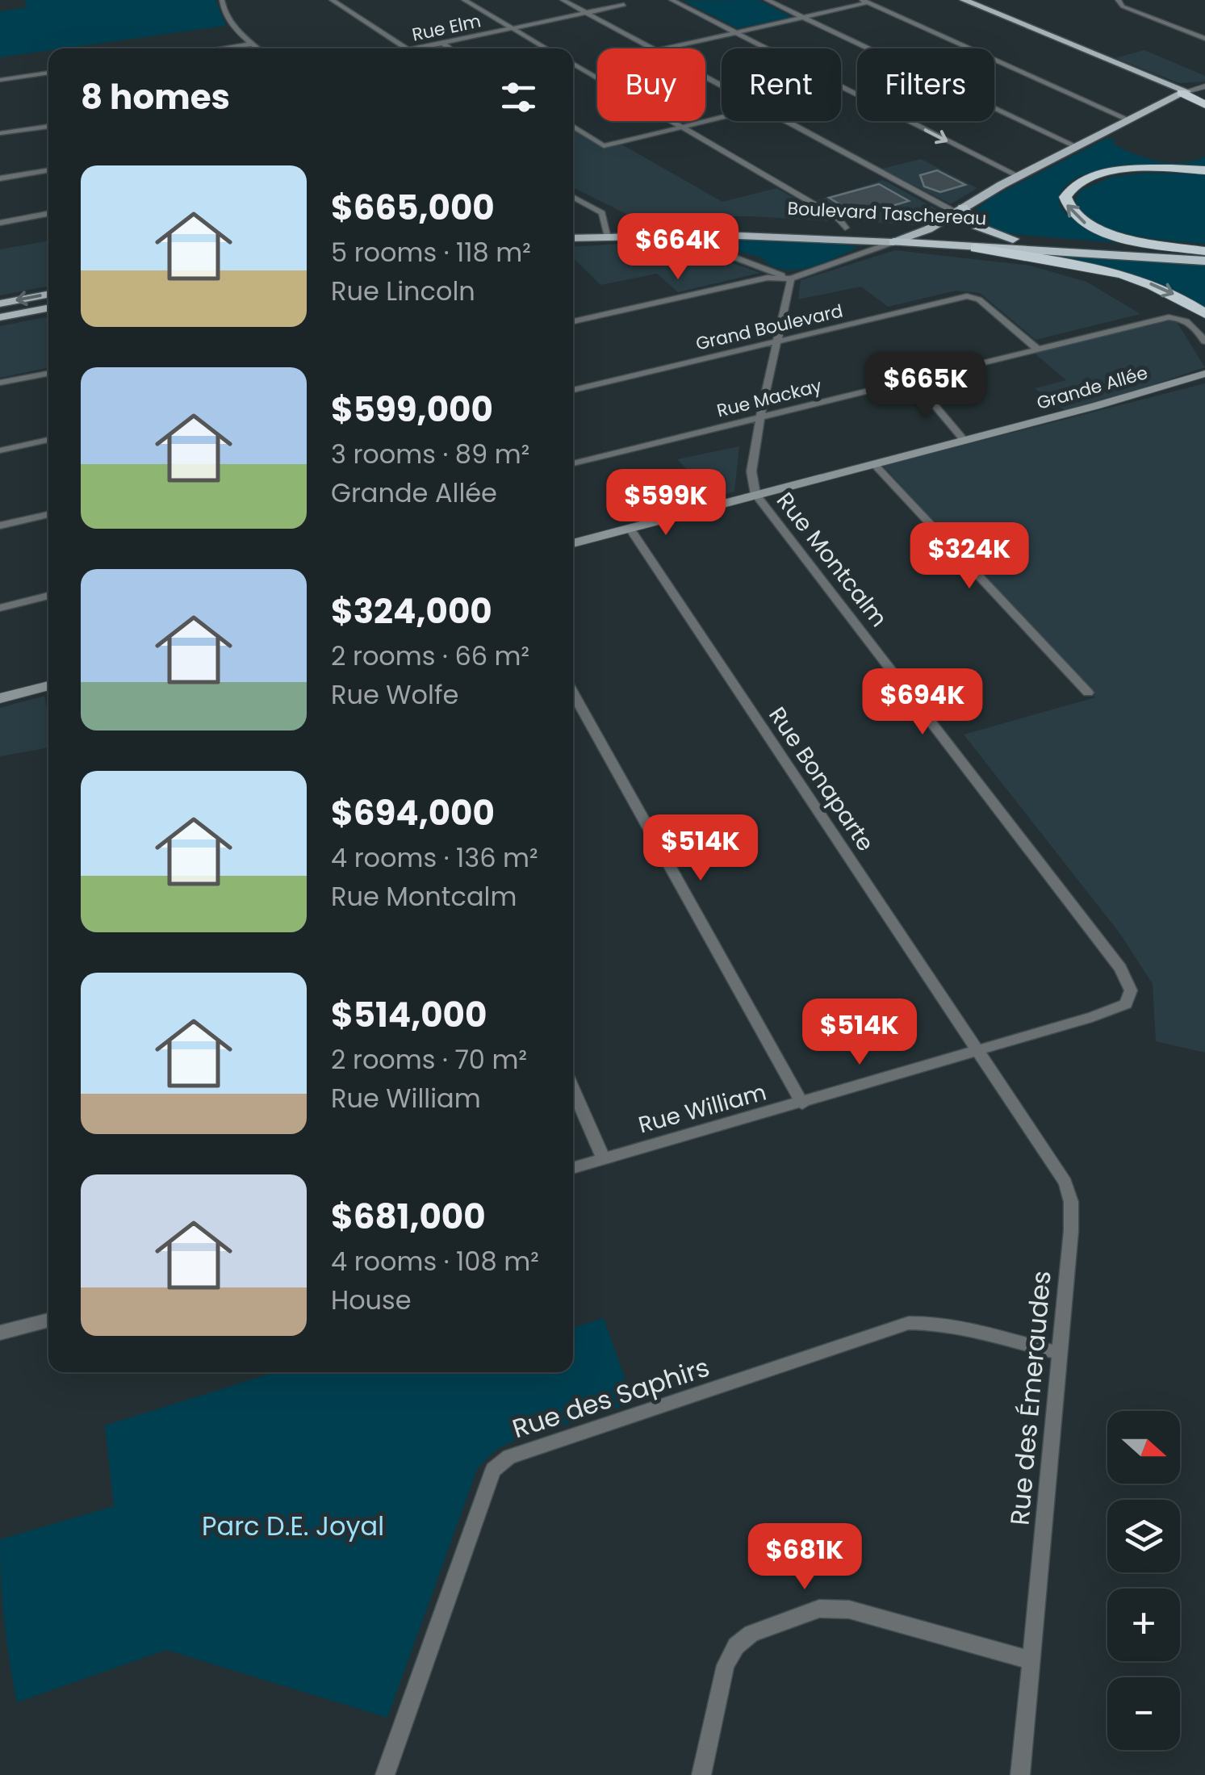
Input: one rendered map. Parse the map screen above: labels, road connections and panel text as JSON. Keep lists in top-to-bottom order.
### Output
{
  "streets": {
    "highway": ["Boulevard Taschereau"],
    "main road": ["Grande Allée"],
    "street": [
      "Rue Elm",
      "Grand Boulevard",
      "Rue Mackay",
      "Rue Montcalm",
      "Rue Bonaparte",
      "Rue William",
      "Rue des Saphirs",
      "Rue des Émeraudes"
    ]
  },
  "crossings": [
    ["Grand Boulevard", "Rue Mackay"],
    ["Grand Boulevard", "Rue Montcalm"],
    ["Grande Allée", "Rue Montcalm"],
    ["Grande Allée", "Rue Bonaparte"],
    ["Rue Mackay", "Rue Montcalm"],
    ["Rue Montcalm", "Rue William"],
    ["Rue Bonaparte", "Rue William"],
    ["Rue Bonaparte", "Rue des Émeraudes"],
    ["Rue William", "Rue des Émeraudes"],
    ["Rue des Saphirs", "Rue des Émeraudes"]
  ],
  "parks": ["Parc D.E. Joyal"],
  "north": "right",
  "page": {
    "chip": ["Buy", "Rent", "Filters"],
    "heading": "8 homes",
    "list": [
      {
        "name": "$665,000",
        "note": "5 rooms · 118 m² · Rue Lincoln"
      },
      {
        "name": "$599,000",
        "note": "3 rooms · 89 m² · Grande Allée"
      },
      {
        "name": "$324,000",
        "note": "2 rooms · 66 m² · Rue Wolfe"
      },
      {
        "name": "$694,000",
        "note": "4 rooms · 136 m² · Rue Montcalm"
      },
      {
        "name": "$514,000",
        "note": "2 rooms · 70 m² · Rue William"
      },
      {
        "name": "$681,000",
        "note": "4 rooms · 108 m² · House"
      }
    ],
    "price": [
      "$664K",
      "$665K",
      "$599K",
      "$324K",
      "$694K",
      "$514K",
      "$514K",
      "$681K"
    ],
    "map_buttons": ["+", "−"]
  }
}
